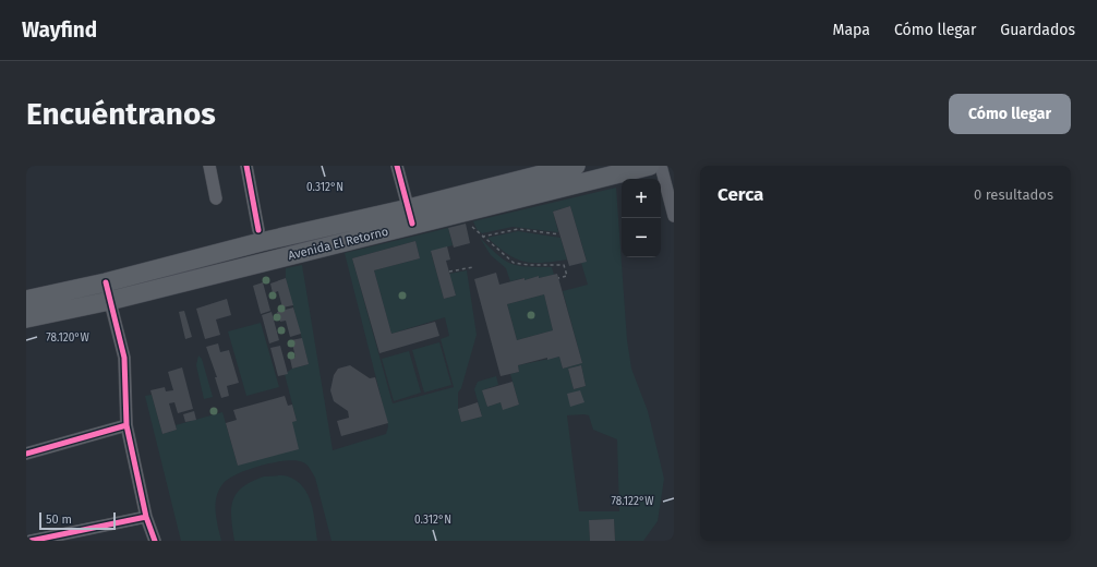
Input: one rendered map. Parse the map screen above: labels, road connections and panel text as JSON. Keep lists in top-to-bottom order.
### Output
{
  "streets": {
    "main road": ["Avenida El Retorno"]
  },
  "scale_bar": "50 m",
  "page": {
    "header": "Wayfind",
    "nav": ["Mapa", "Cómo llegar", "Guardados"],
    "buttons": "Cómo llegar",
    "title": "Encuéntranos",
    "heading": ["Cerca", "0 resultados"],
    "map_buttons": ["+", "−"],
    "scale": "50 m"
  },
  "coordinates": ["0.312°N", "78.120°W", "78.122°W"]
}
